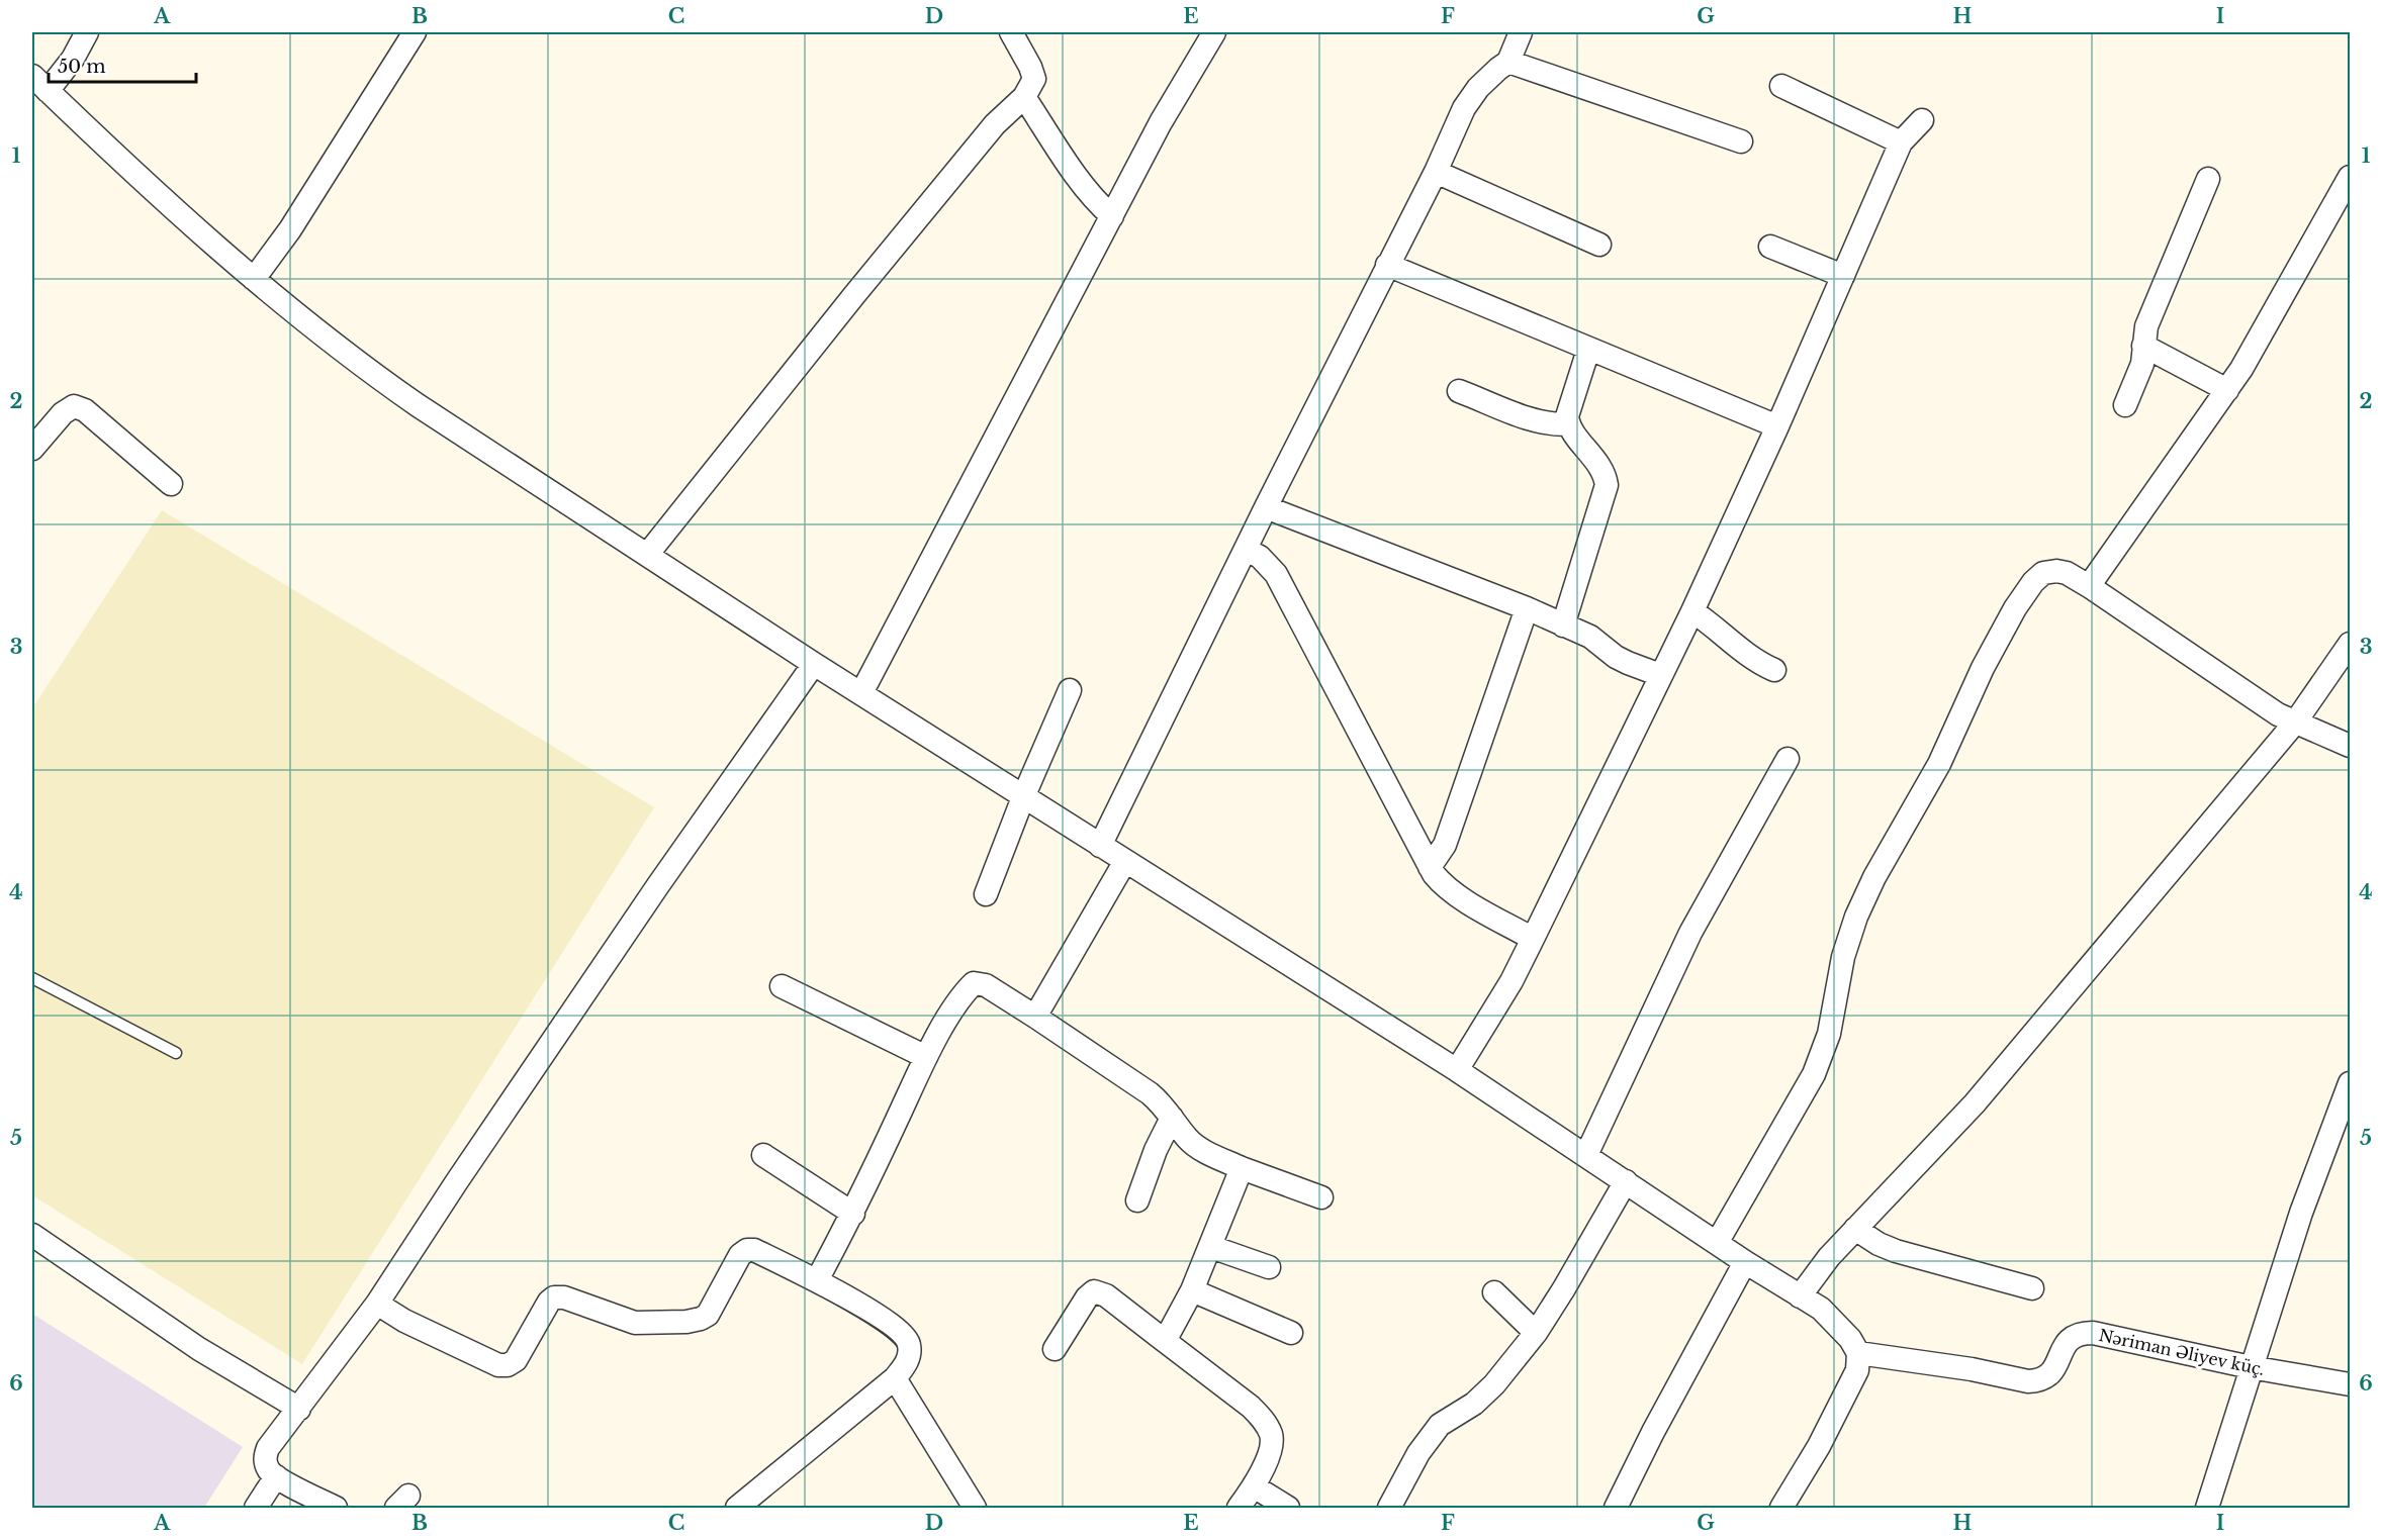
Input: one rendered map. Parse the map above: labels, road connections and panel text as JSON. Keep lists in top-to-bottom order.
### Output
{
  "streets": {
    "street": ["Nəriman Əliyev küç."]
  },
  "scale_bar": "50 m",
  "grid": {
    "columns": [
      "A",
      "B",
      "C",
      "D",
      "E",
      "F",
      "G",
      "H",
      "I"
    ],
    "rows": [
      "1",
      "2",
      "3",
      "4",
      "5",
      "6"
    ]
  }
}
